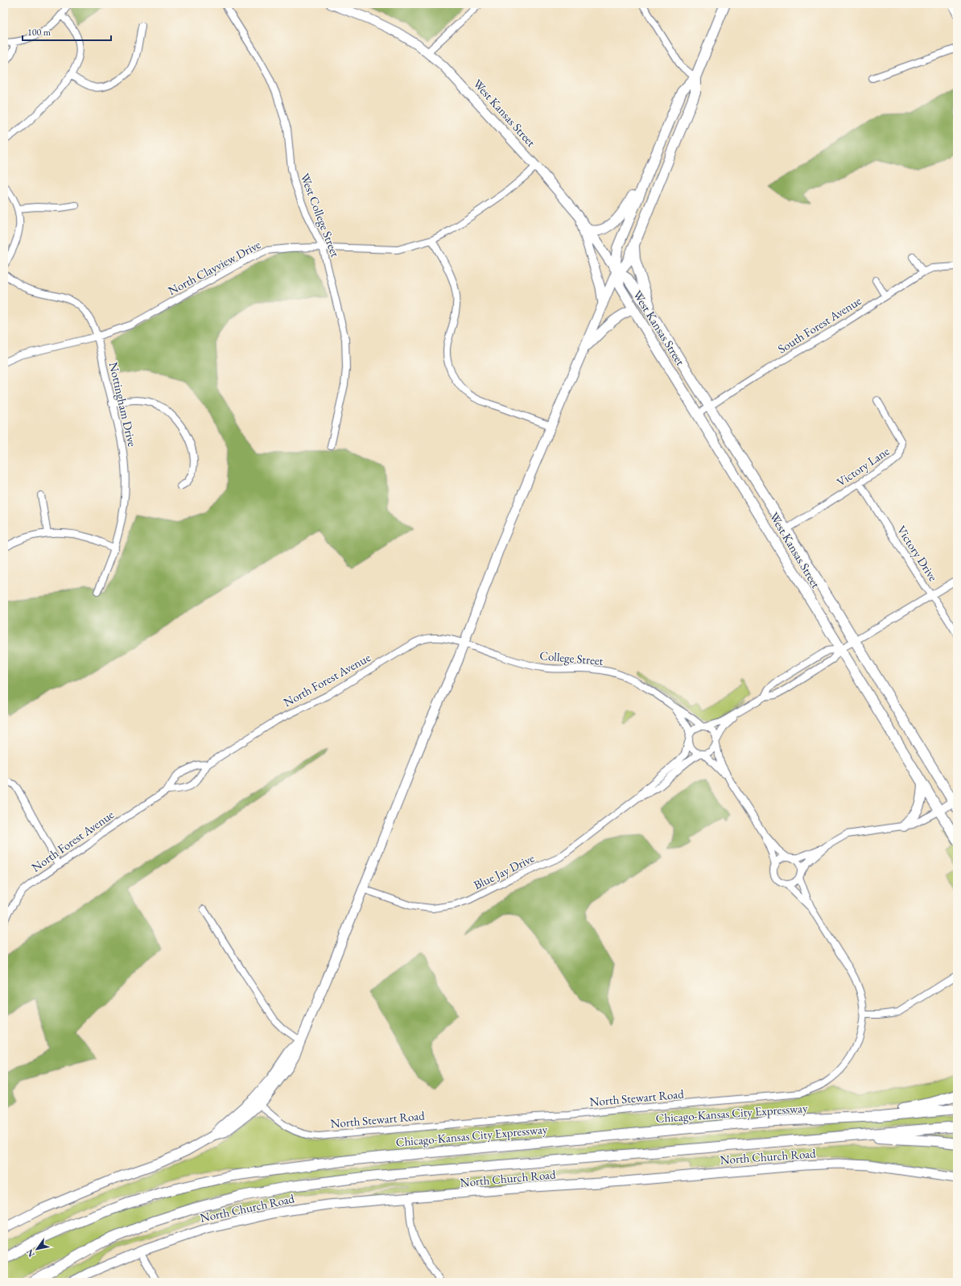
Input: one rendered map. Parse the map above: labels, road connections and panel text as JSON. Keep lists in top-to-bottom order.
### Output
{
  "streets": {
    "highway": ["West Kansas Street", "Chicago-Kansas City Expressway"],
    "main road": ["North Church Road"],
    "street": [
      "West College Street",
      "North Clayview Drive",
      "South Forest Avenue",
      "Nottingham Drive",
      "Victory Lane",
      "Victory Drive",
      "College Street",
      "North Forest Avenue",
      "Blue Jay Drive",
      "North Stewart Road"
    ]
  },
  "crossings": [
    ["West Kansas Street", "North Clayview Drive"],
    ["West Kansas Street", "South Forest Avenue"],
    ["West Kansas Street", "Victory Lane"],
    ["West College Street", "North Clayview Drive"],
    ["North Clayview Drive", "Nottingham Drive"],
    ["Victory Lane", "Victory Drive"],
    ["College Street", "North Forest Avenue"],
    ["College Street", "Blue Jay Drive"]
  ],
  "scale_bar": "100 m",
  "north": "bottom left"
}
